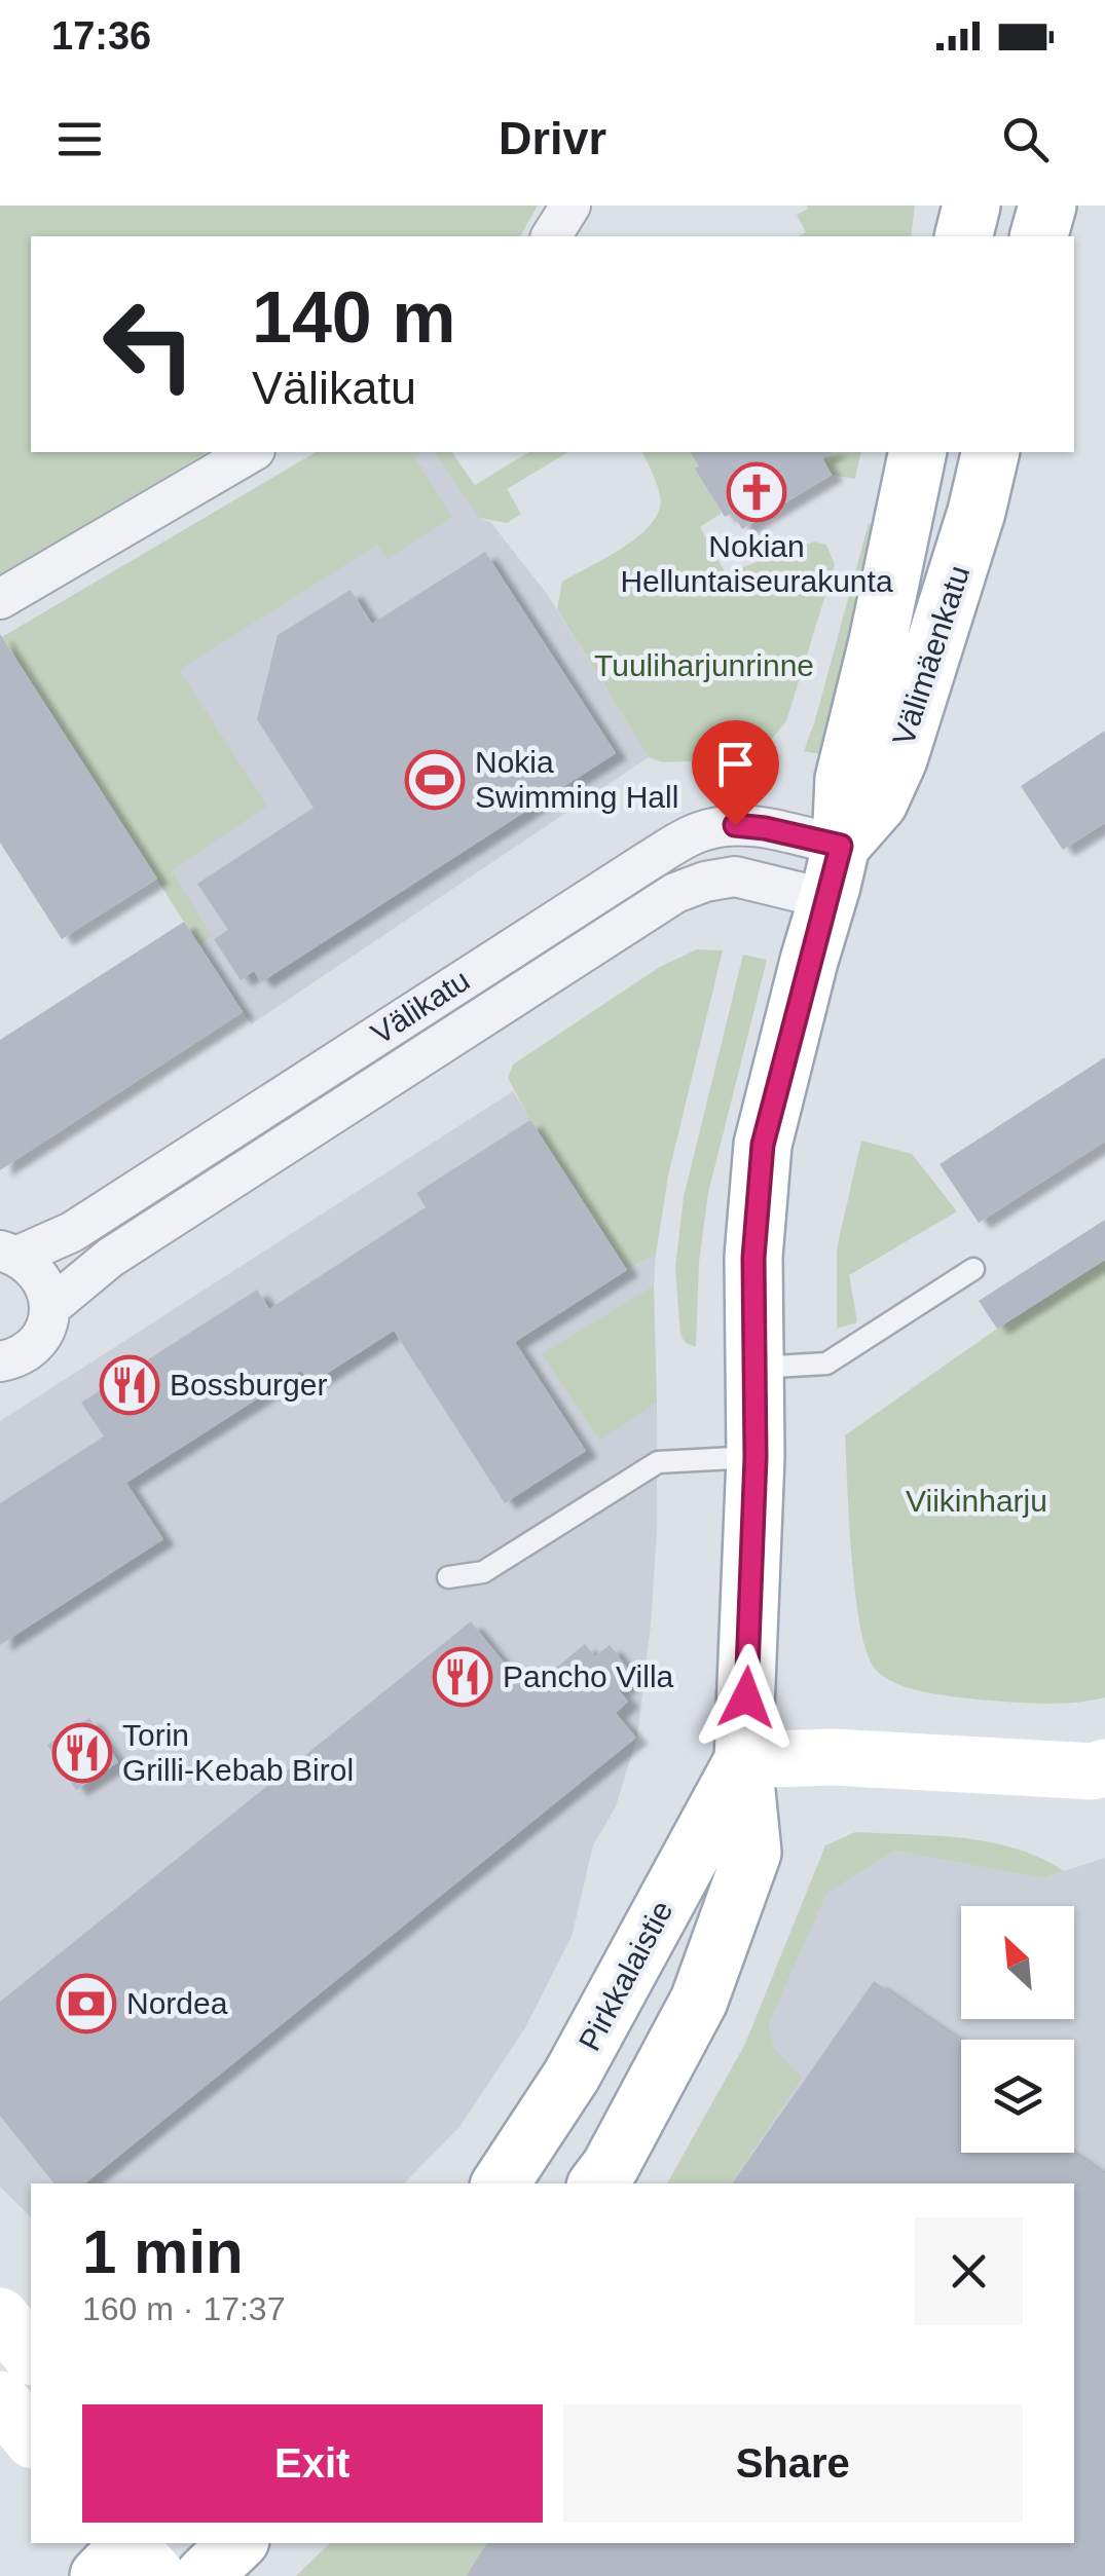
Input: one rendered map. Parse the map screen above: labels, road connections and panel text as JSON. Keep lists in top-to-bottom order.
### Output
{
  "streets": {
    "main road": ["Välimäenkatu", "Pirkkalaistie"],
    "street": ["Välikatu"]
  },
  "crossings": [
    ["Välimäenkatu", "Välikatu"],
    ["Välimäenkatu", "Pirkkalaistie"]
  ],
  "parks": ["Tuuliharjunrinne", "Viikinharju"],
  "places": {
    "church": ["Nokian Helluntaiseurakunta"],
    "sports": ["Nokia Swimming Hall"],
    "restaurant": ["Bossburger", "Pancho Villa", "Torin Grilli-Kebab Birol"],
    "bank": ["Nordea"]
  },
  "north": "top left",
  "page": {
    "status": "17:36",
    "header": "Drivr",
    "turn": ["140 m", "Välikatu"],
    "heading": ["1 min", "160 m · 17:37"],
    "buttons": ["Exit", "Share"]
  }
}
